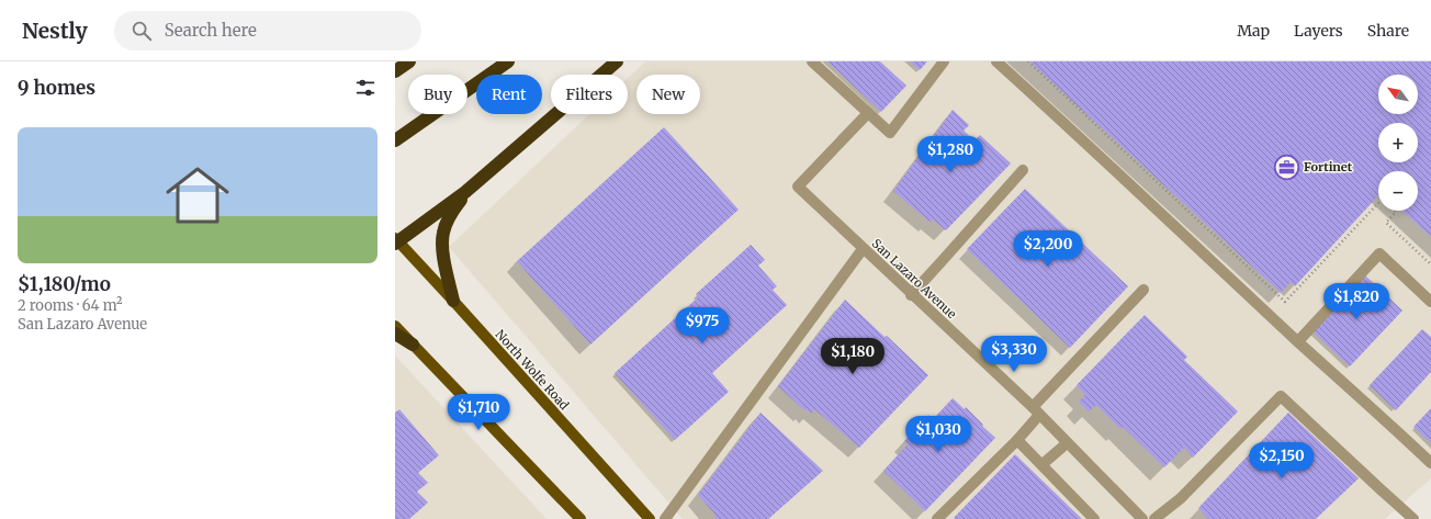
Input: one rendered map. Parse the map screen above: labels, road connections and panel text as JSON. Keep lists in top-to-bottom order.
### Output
{
  "streets": {
    "main road": ["North Wolfe Road"],
    "street": ["San Lazaro Avenue"]
  },
  "places": {
    "office": ["Fortinet"]
  },
  "north": "top left",
  "page": {
    "header": "Nestly",
    "search": "Search here",
    "nav": ["Map", "Layers", "Share"],
    "heading": "9 homes",
    "map_buttons": ["+", "−"],
    "chip": [
      "Buy",
      "Rent",
      "Filters",
      "New"
    ],
    "list": [
      {
        "name": "$1,180/mo",
        "note": "2 rooms · 64 m² · San Lazaro Avenue"
      }
    ],
    "price": [
      "$1,280",
      "$2,200",
      "$1,820",
      "$975",
      "$3,330",
      "$1,180",
      "$1,710",
      "$1,030",
      "$2,150"
    ]
  }
}
